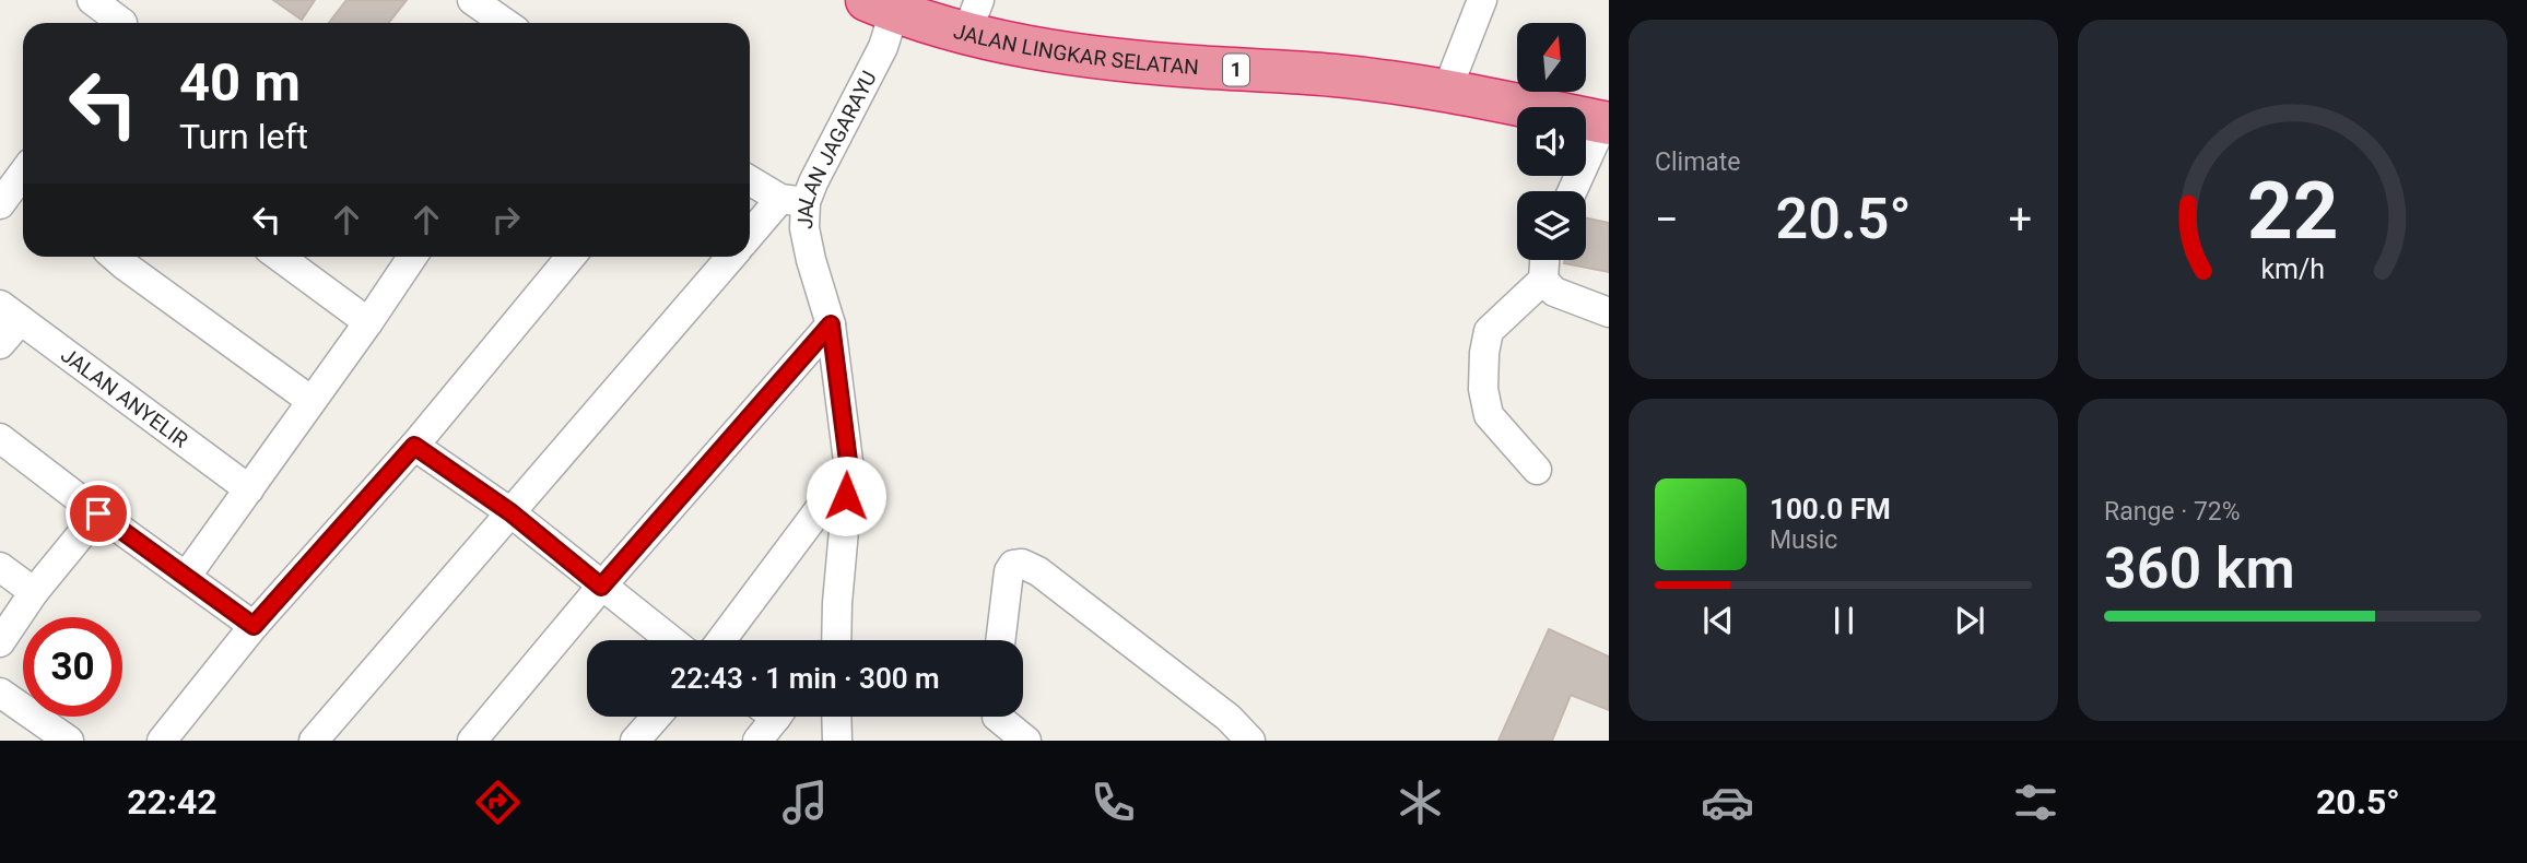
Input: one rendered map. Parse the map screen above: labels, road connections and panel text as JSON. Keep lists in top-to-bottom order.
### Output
{
  "streets": {
    "highway": ["JALAN LINGKAR SELATAN", "1"],
    "street": ["JALAN JAGARAYU", "JALAN ANYELIR"]
  },
  "crossings": [
    ["JALAN LINGKAR SELATAN", "JALAN JAGARAYU"]
  ],
  "north": "top",
  "page": {
    "tile": [
      "Climate",
      ["Range · 72%", "360 km"]
    ],
    "turn": ["40 m", "Turn left"],
    "heat": ["−", "20.5°", "+"],
    "song": ["100.0 FM", "Music"],
    "limit": "30",
    "trip": "22:43 · 1 min · 300 m",
    "tabs": ["22:42", "20.5°"],
    "gauge": ["22", "km/h"]
  }
}
